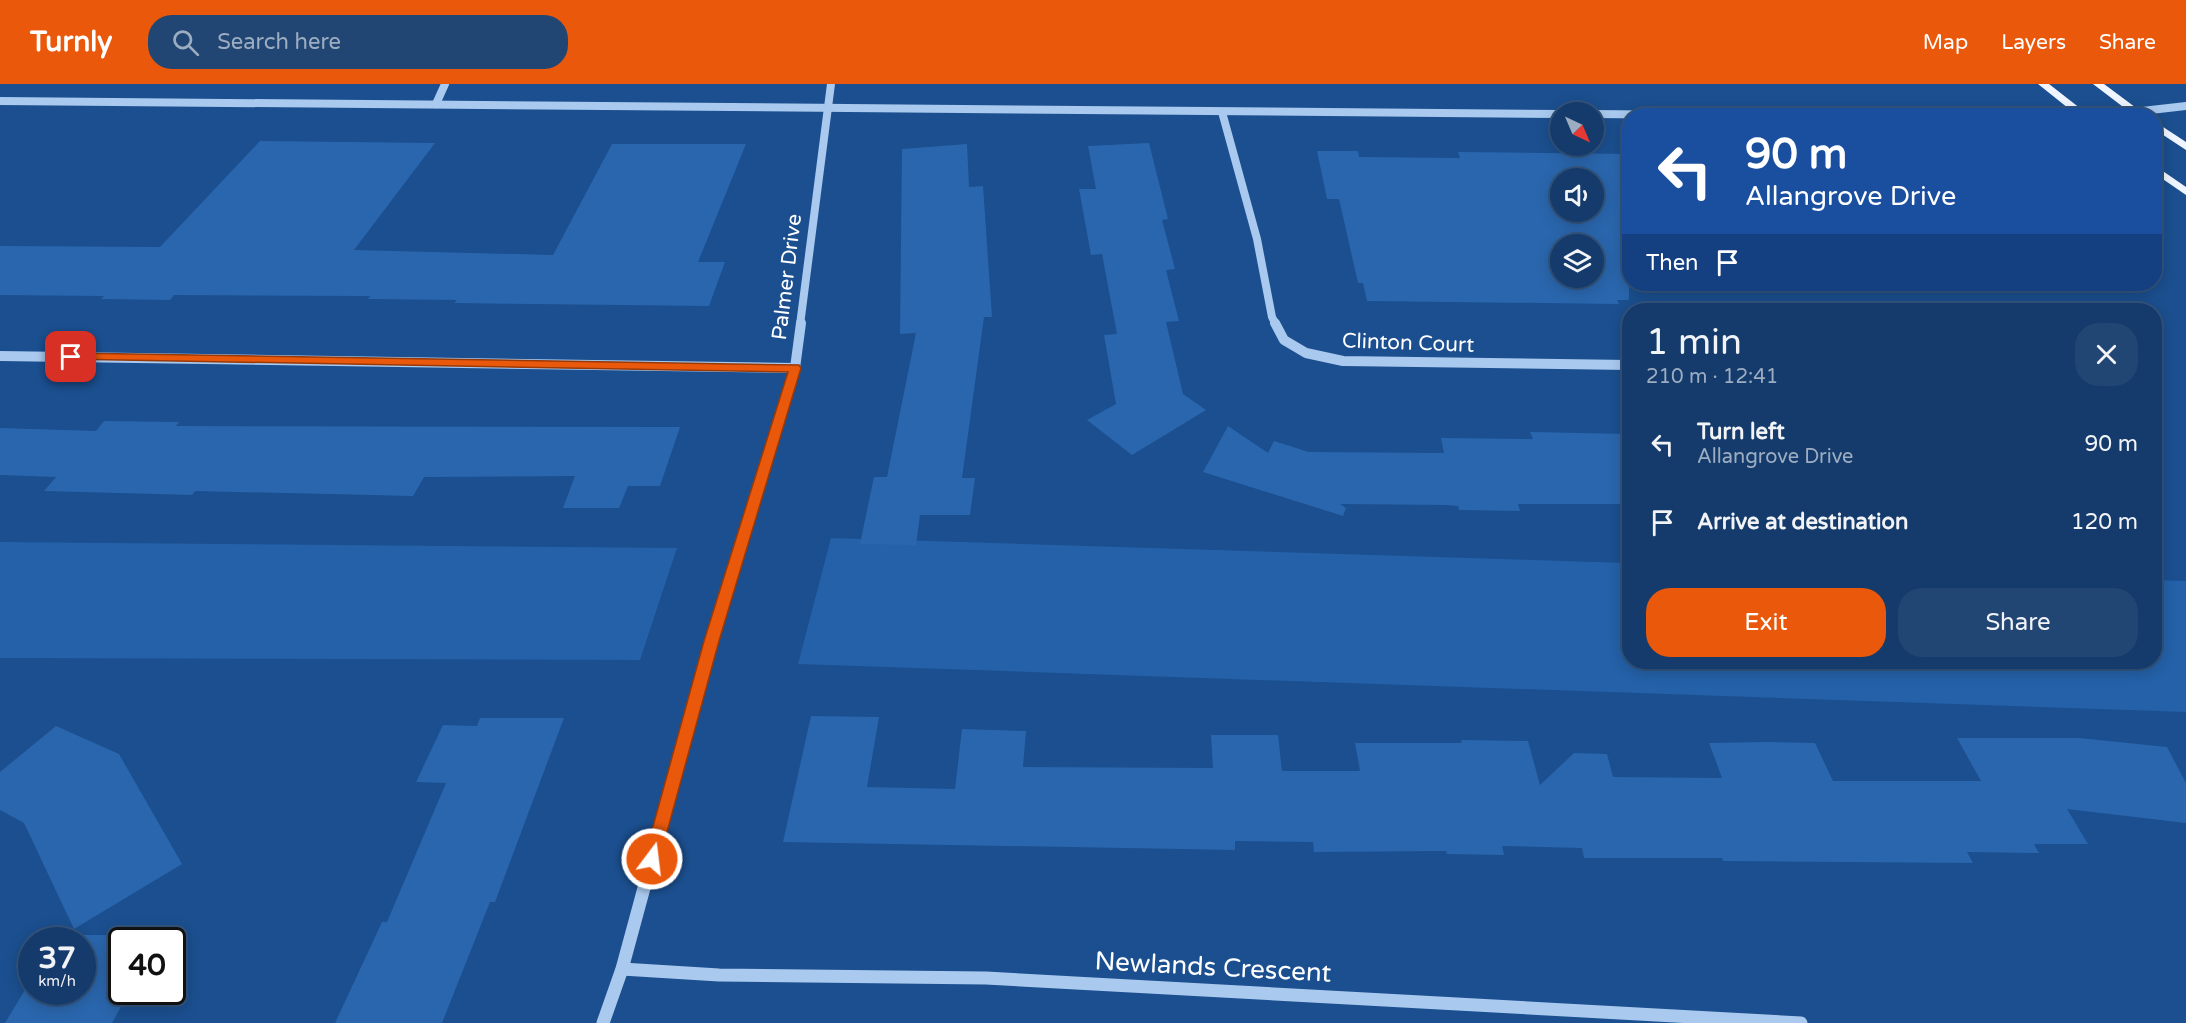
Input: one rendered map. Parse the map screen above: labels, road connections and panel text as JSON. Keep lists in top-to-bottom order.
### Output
{
  "streets": {
    "street": ["Palmer Drive", "Clinton Court", "Newlands Crescent"]
  },
  "crossings": [
    ["Palmer Drive", "Newlands Crescent"]
  ],
  "north": "bottom right",
  "page": {
    "header": "Turnly",
    "search": "Search here",
    "nav": ["Map", "Layers", "Share"],
    "turn": ["90 m", "Allangrove Drive"],
    "then": "Then",
    "heading": ["1 min", "210 m · 12:41"],
    "list": [
      {
        "name": "Turn left",
        "note": "Allangrove Drive",
        "value": "90 m"
      },
      {
        "name": "Arrive at destination",
        "value": "120 m"
      }
    ],
    "buttons": ["Exit", "Share"],
    "speed": "37 km/h",
    "limit": "40"
  }
}
